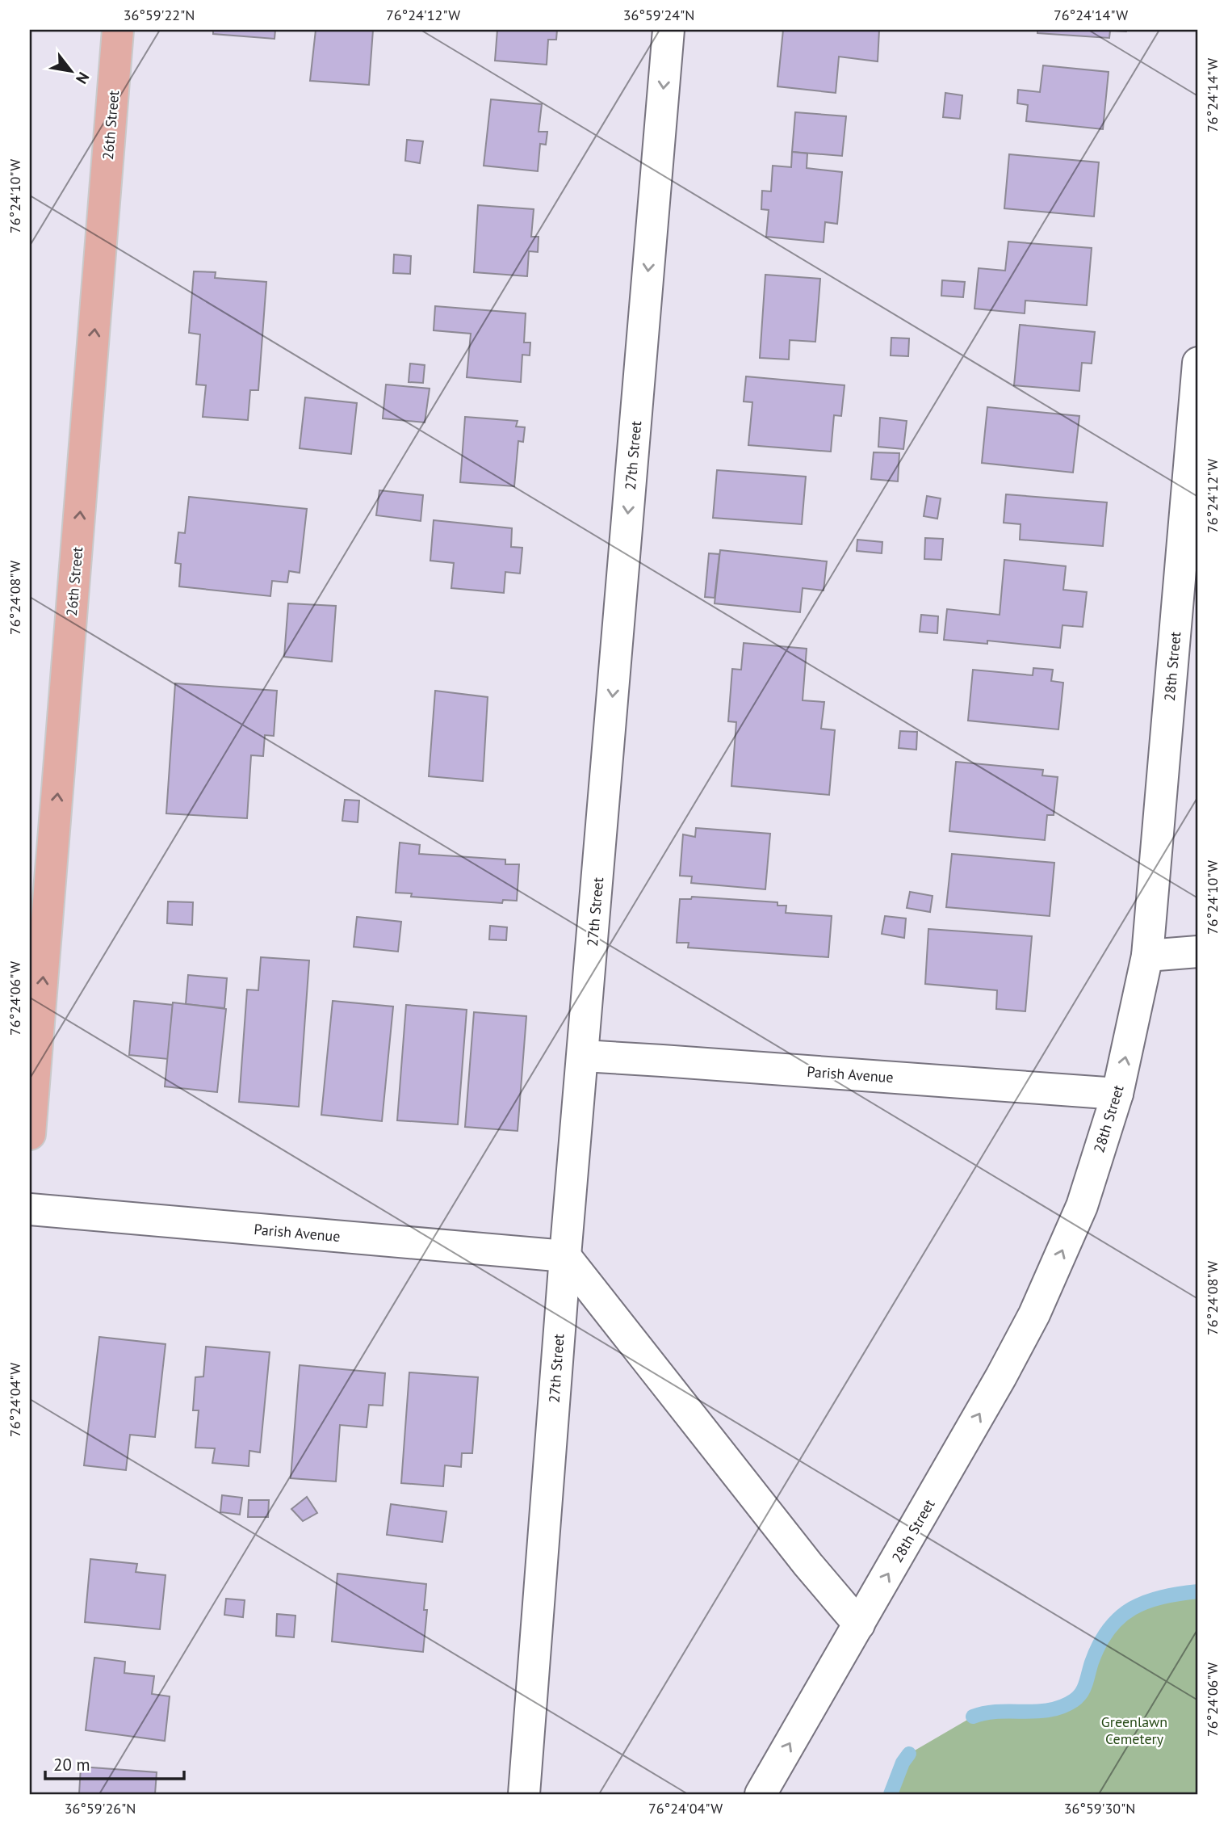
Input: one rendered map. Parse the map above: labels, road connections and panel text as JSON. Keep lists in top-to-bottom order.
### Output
{
  "streets": {
    "main road": [
      "26th Street",
      "27th Street",
      "28th Street",
      "Parish Avenue"
    ]
  },
  "crossings": [
    ["27th Street", "Parish Avenue"],
    ["28th Street", "Parish Avenue"]
  ],
  "one_way": ["26th Street", "27th Street", "28th Street"],
  "parks": ["Greenlawn Cemetery"],
  "scale_bar": "20 m",
  "north": "bottom right",
  "coordinates": [
    "36°59'22\"N",
    "76°24'12\"W",
    "36°59'24\"N",
    "76°24'14\"W",
    "76°24'10\"W",
    "76°24'08\"W",
    "76°24'06\"W",
    "76°24'04\"W",
    "36°59'26\"N",
    "36°59'30\"N"
  ]
}
